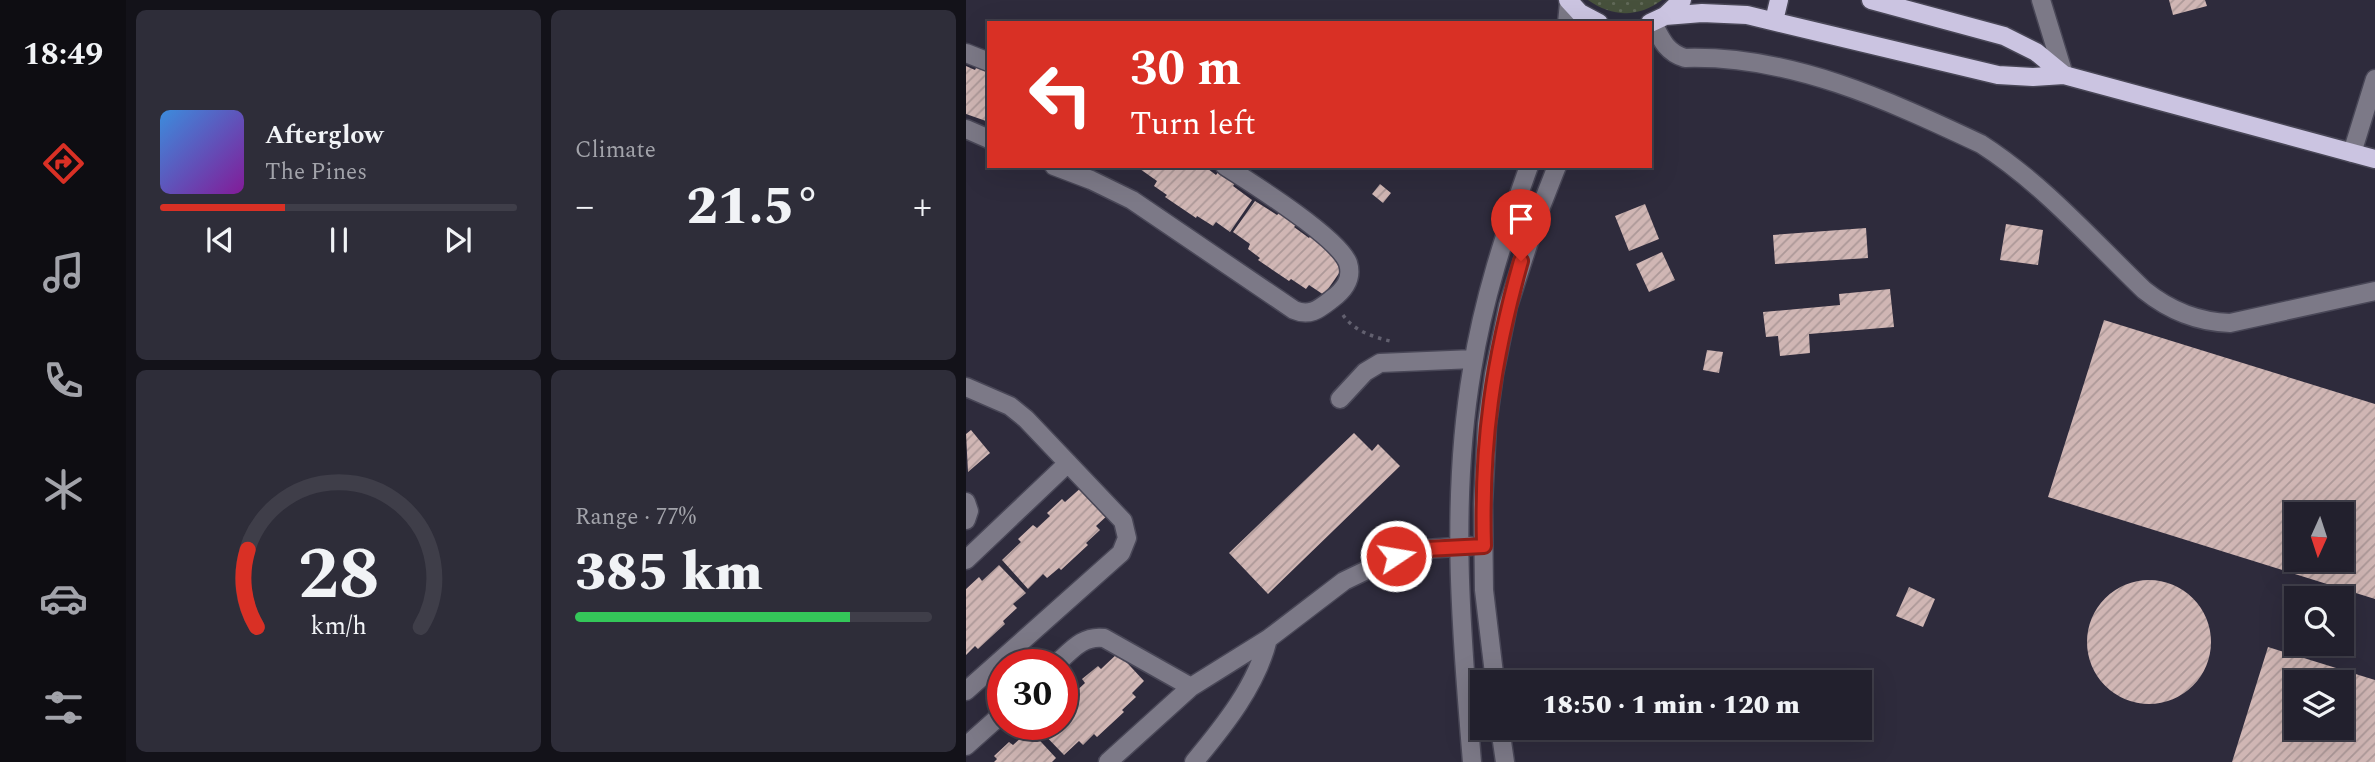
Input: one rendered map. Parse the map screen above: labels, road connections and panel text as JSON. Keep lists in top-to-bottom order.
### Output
{
  "north": "bottom",
  "page": {
    "tabs": "18:49",
    "tile": [
      "Climate",
      ["Range · 77%", "385 km"]
    ],
    "turn": ["30 m", "Turn left"],
    "song": ["Afterglow", "The Pines"],
    "heat": ["−", "21.5°", "+"],
    "limit": "30",
    "trip": "18:50 · 1 min · 120 m",
    "gauge": ["28", "km/h"]
  }
}
